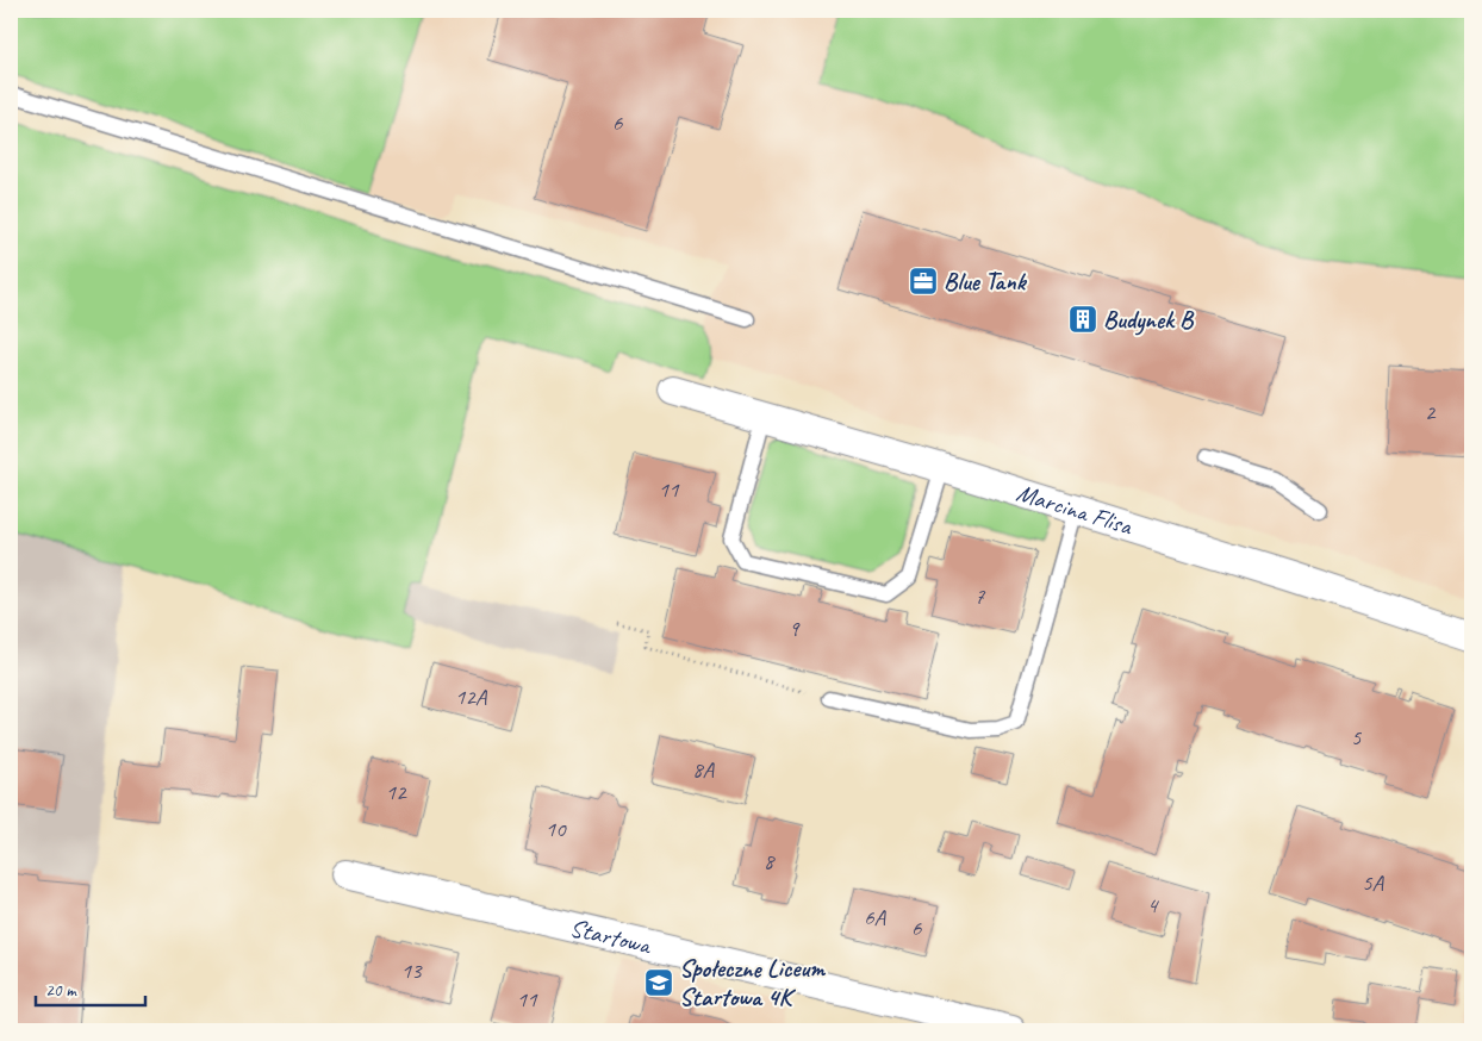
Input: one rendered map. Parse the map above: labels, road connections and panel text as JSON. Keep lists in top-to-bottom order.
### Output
{
  "streets": {
    "street": ["Marcina Flisa", "Startowa"]
  },
  "places": {
    "office": ["Blue Tank"],
    "building": ["Budynek B"],
    "school or university": ["Społeczne Liceum Startowa 4K"]
  },
  "house_numbers": [
    "6",
    "2",
    "11",
    "7",
    "9",
    "12A",
    "5",
    "8A",
    "12",
    "10",
    "8",
    "5A",
    "4",
    "6A",
    "6",
    "13",
    "11"
  ],
  "scale_bar": "20 m"
}
